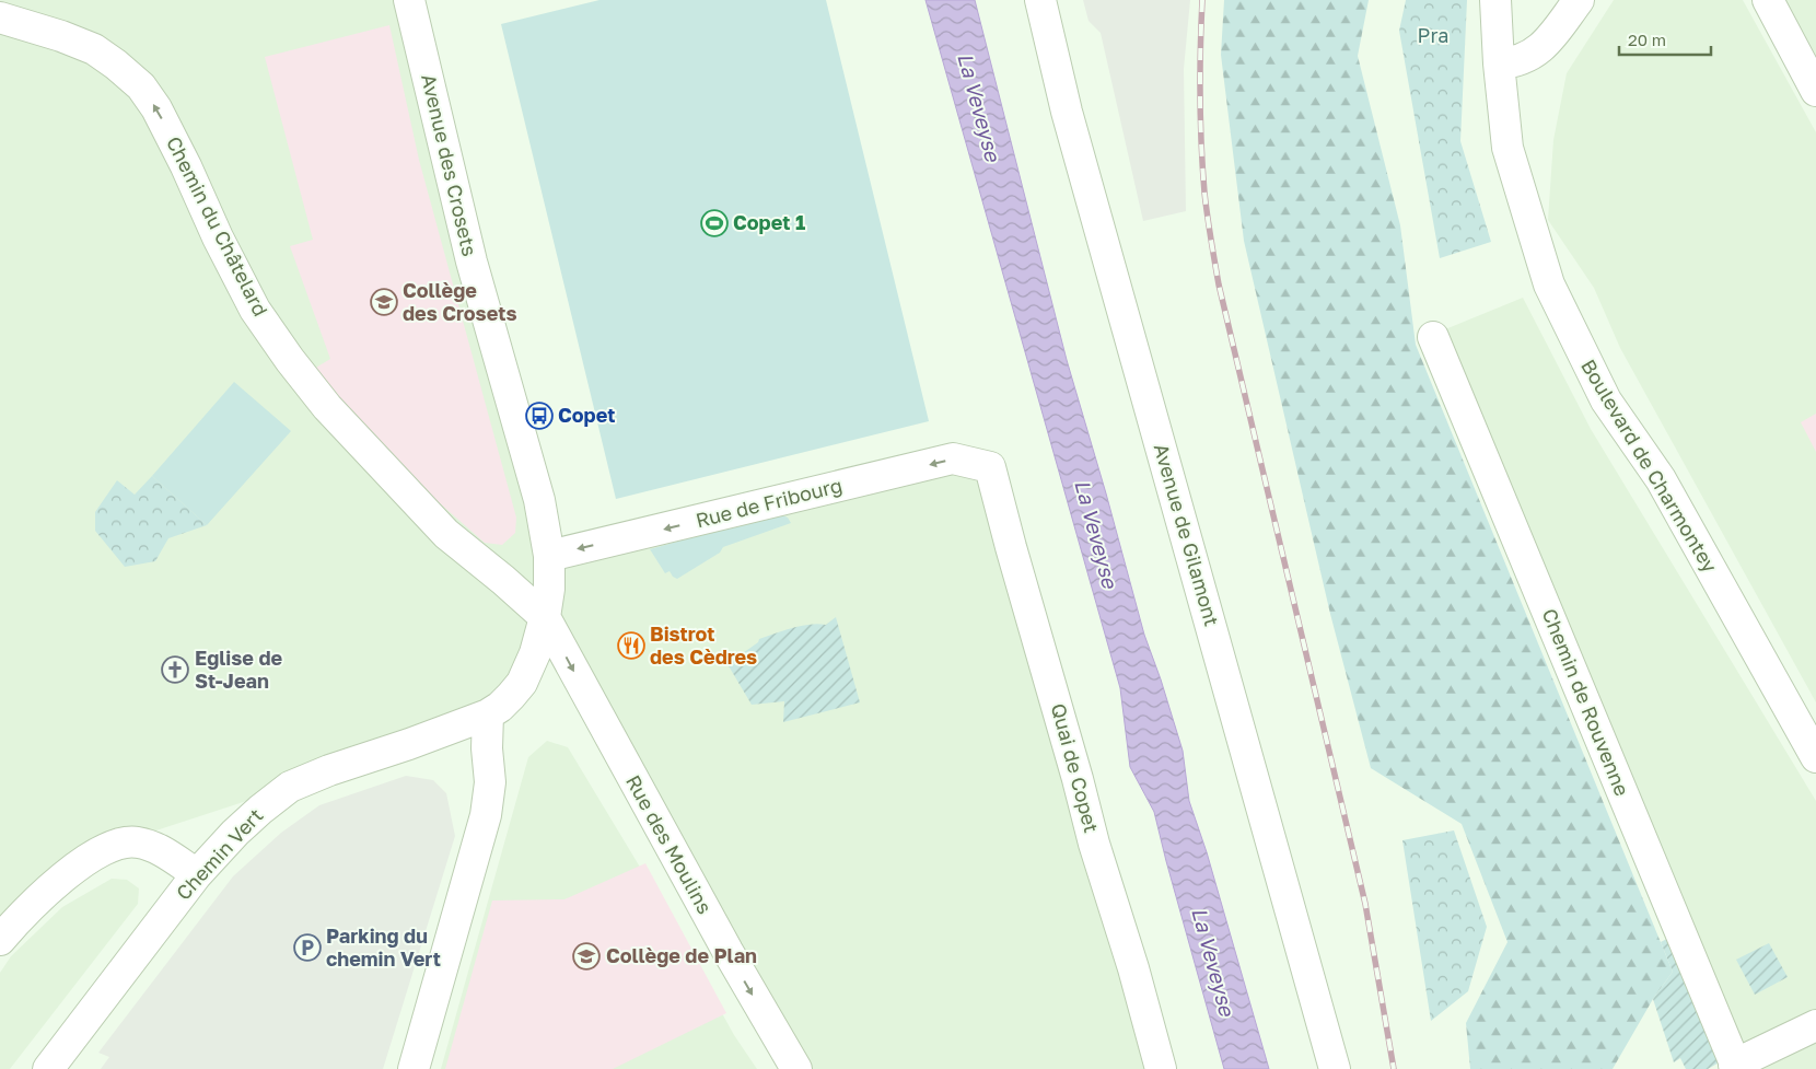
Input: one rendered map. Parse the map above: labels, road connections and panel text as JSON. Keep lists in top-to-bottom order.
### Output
{
  "streets": {
    "street": [
      "Avenue des Crosets",
      "Chemin du Châtelard",
      "Boulevard de Charmontey",
      "Rue de Fribourg",
      "Avenue de Gilamont",
      "Chemin de Rouvenne",
      "Quai de Copet",
      "Rue des Moulins",
      "Chemin Vert"
    ]
  },
  "crossings": [
    ["Avenue des Crosets", "Chemin du Châtelard"],
    ["Avenue des Crosets", "Rue de Fribourg"],
    ["Avenue des Crosets", "Rue des Moulins"],
    ["Chemin du Châtelard", "Rue des Moulins"],
    ["Rue de Fribourg", "Quai de Copet"]
  ],
  "one_way": ["Chemin du Châtelard", "Rue de Fribourg", "Rue des Moulins"],
  "water": ["La Veveyse"],
  "parks": ["Pra"],
  "places": {
    "sports": ["Copet 1"],
    "school or university": ["Collège des Crosets", "Collège de Plan"],
    "bus stop": ["Copet"],
    "restaurant": ["Bistrot des Cèdres"],
    "church": ["Eglise de St-Jean"],
    "parking": ["Parking du chemin Vert"]
  },
  "scale_bar": "20 m"
}
